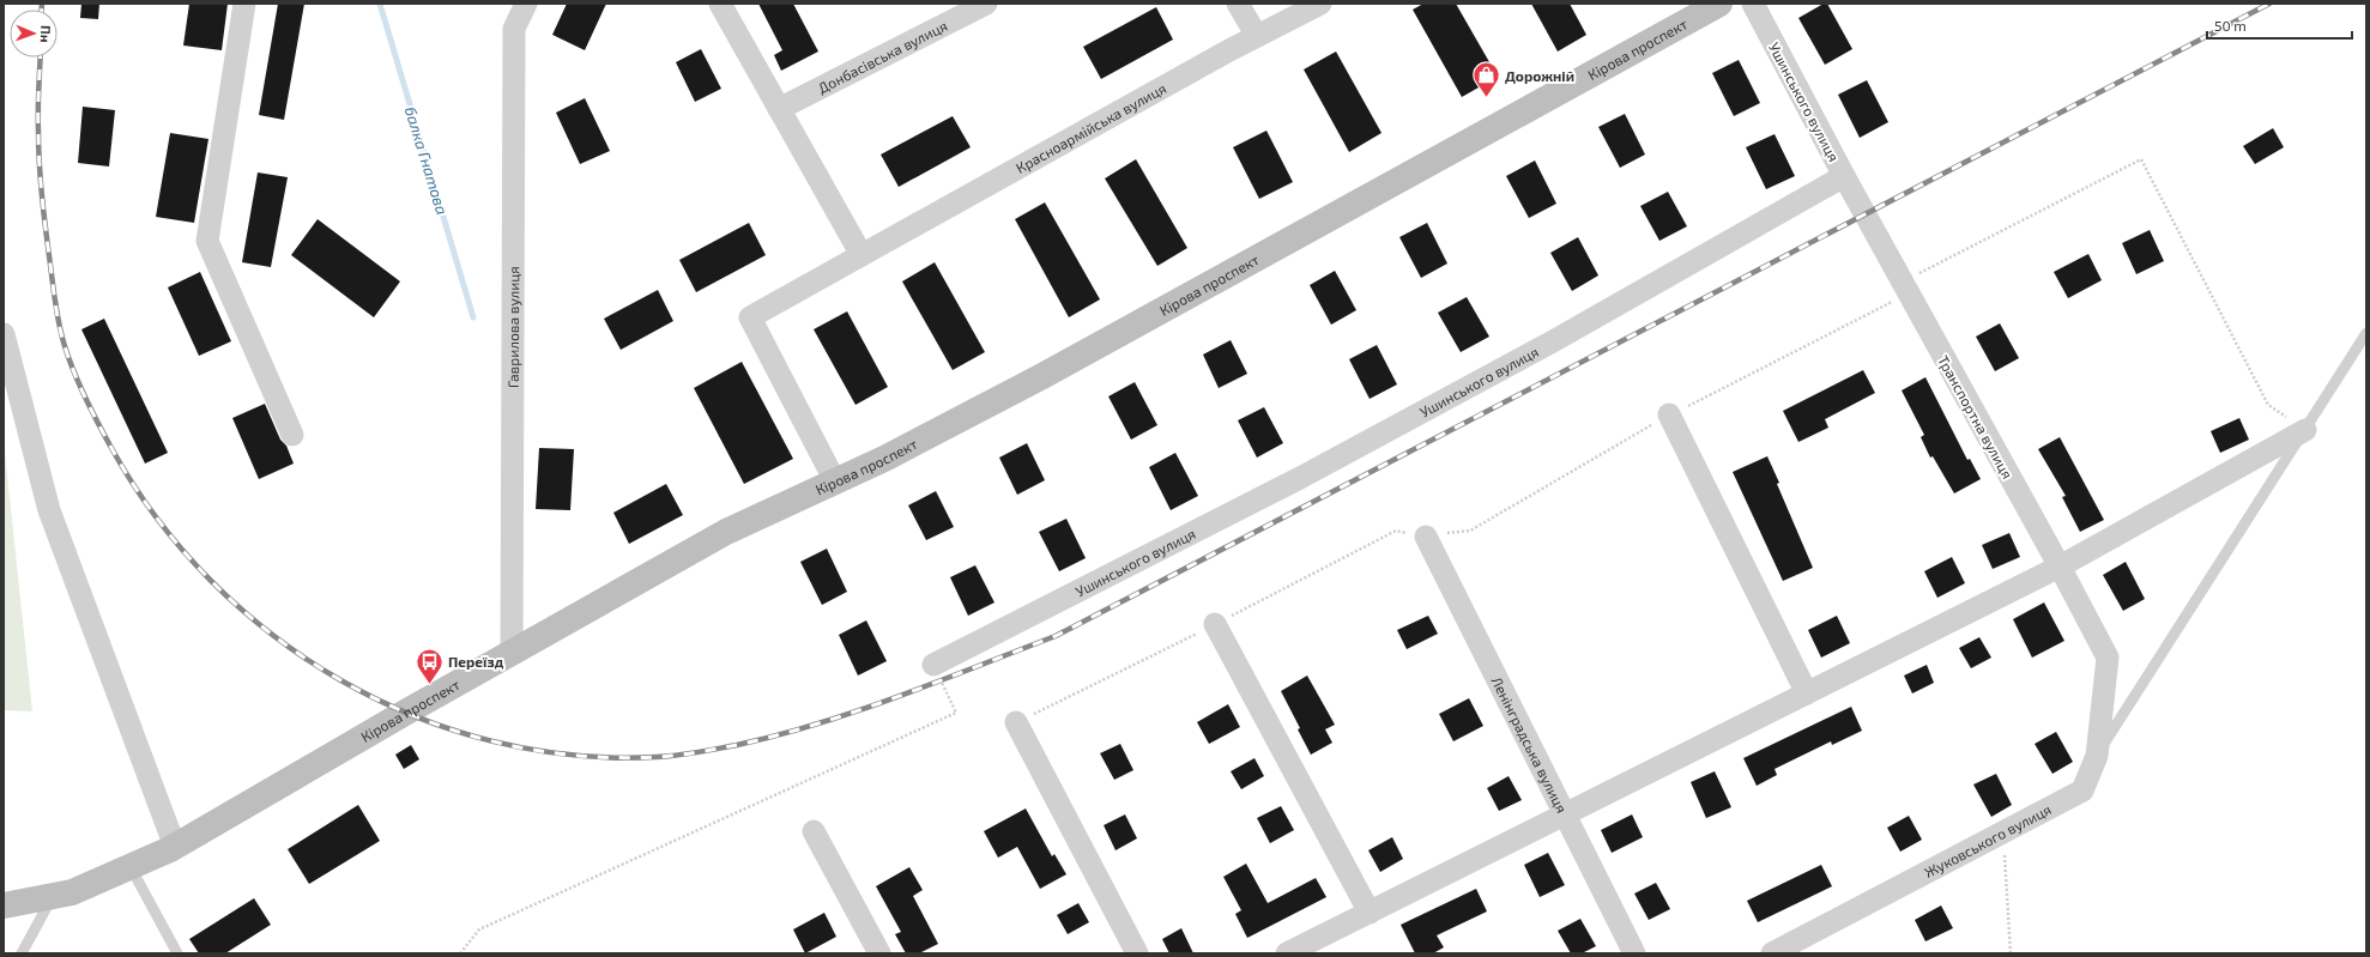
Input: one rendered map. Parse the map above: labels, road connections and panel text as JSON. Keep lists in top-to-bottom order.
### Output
{
  "streets": {
    "street": [
      "Кірова проспект",
      "Донбасівська вулиця",
      "Ушинського вулиця",
      "Красноармійська вулиця",
      "Гаврилова вулиця",
      "Транспортна вулиця",
      "Ленінградська вулиця",
      "Жуковського вулиця"
    ]
  },
  "crossings": [
    ["Кірова проспект", "Красноармійська вулиця"],
    ["Кірова проспект", "Гаврилова вулиця"],
    ["Ушинського вулиця", "Транспортна вулиця"],
    ["Транспортна вулиця", "Жуковського вулиця"]
  ],
  "water": ["балка Гнатова"],
  "places": {
    "shop": ["Дорожній"],
    "bus stop": ["Переїзд"]
  },
  "scale_bar": "50 m",
  "north": "right"
}
